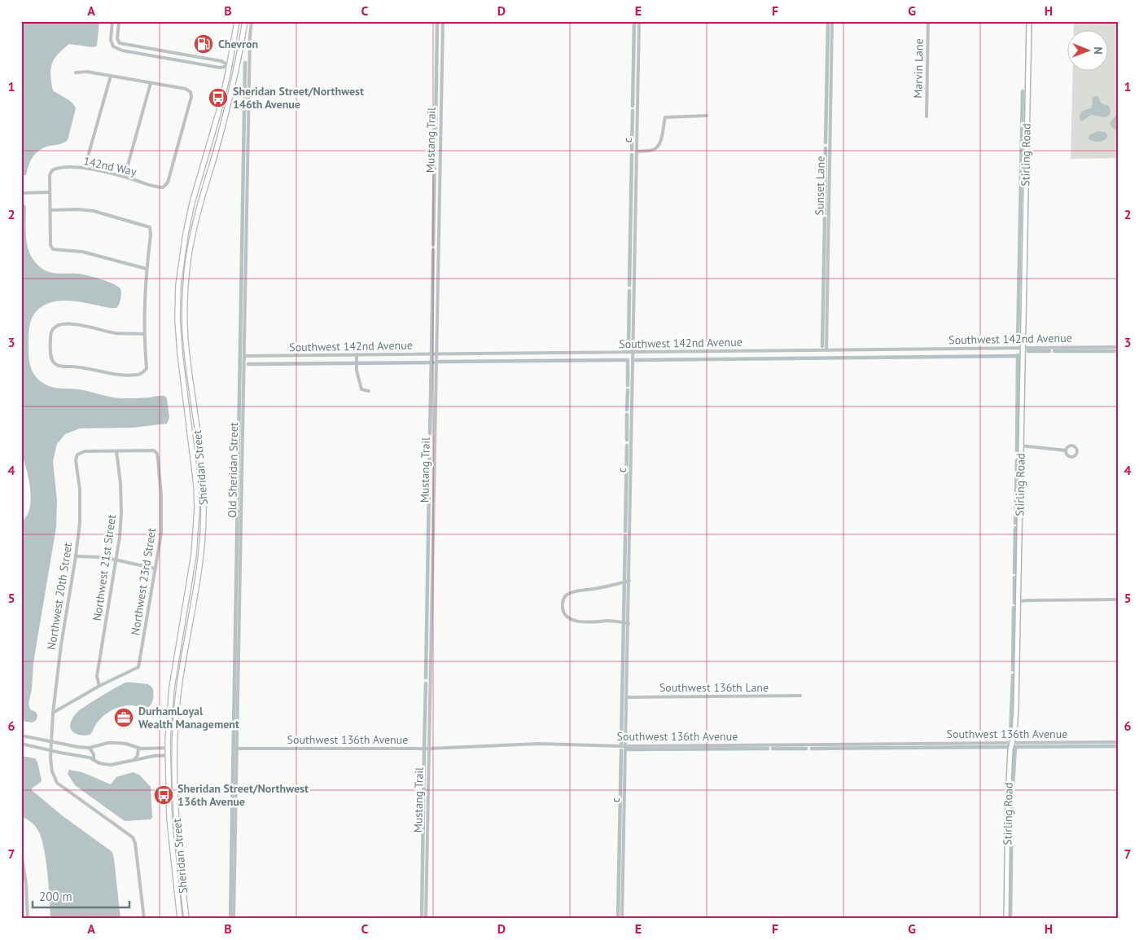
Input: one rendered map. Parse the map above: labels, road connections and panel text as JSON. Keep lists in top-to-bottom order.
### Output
{
  "streets": {
    "main road": ["Sheridan Street"],
    "street": [
      "Marvin Lane",
      "Mustang Trail",
      "c",
      "Stirling Road",
      "142nd Way",
      "Sunset Lane",
      "Southwest 142nd Avenue",
      "Old Sheridan Street",
      "Northwest 21st Street",
      "Northwest 23rd Street",
      "Northwest 20th Street",
      "Southwest 136th Lane",
      "Southwest 136th Avenue"
    ]
  },
  "crossings": [
    ["Mustang Trail", "Southwest 142nd Avenue"],
    ["Mustang Trail", "Southwest 136th Avenue"],
    ["c", "Southwest 142nd Avenue"],
    ["c", "Southwest 136th Lane"],
    ["c", "Southwest 136th Avenue"],
    ["Stirling Road", "Southwest 142nd Avenue"],
    ["Stirling Road", "Southwest 136th Avenue"],
    ["Sunset Lane", "Southwest 142nd Avenue"],
    ["Southwest 142nd Avenue", "Old Sheridan Street"],
    ["Old Sheridan Street", "Southwest 136th Avenue"],
    ["Northwest 21st Street", "Northwest 23rd Street"],
    ["Northwest 21st Street", "Northwest 20th Street"],
    ["Northwest 23rd Street", "Northwest 20th Street"]
  ],
  "places": {
    "fuel station": ["Chevron"],
    "bus stop": ["Sheridan Street/Northwest 146th Avenue", "Sheridan Street/Northwest 136th Avenue"],
    "office": ["DurhamLoyal Wealth Management"]
  },
  "scale_bar": "200 m",
  "north": "right",
  "grid": {
    "columns": [
      "A",
      "B",
      "C",
      "D",
      "E",
      "F",
      "G",
      "H"
    ],
    "rows": [
      "1",
      "2",
      "3",
      "4",
      "5",
      "6",
      "7"
    ]
  }
}
